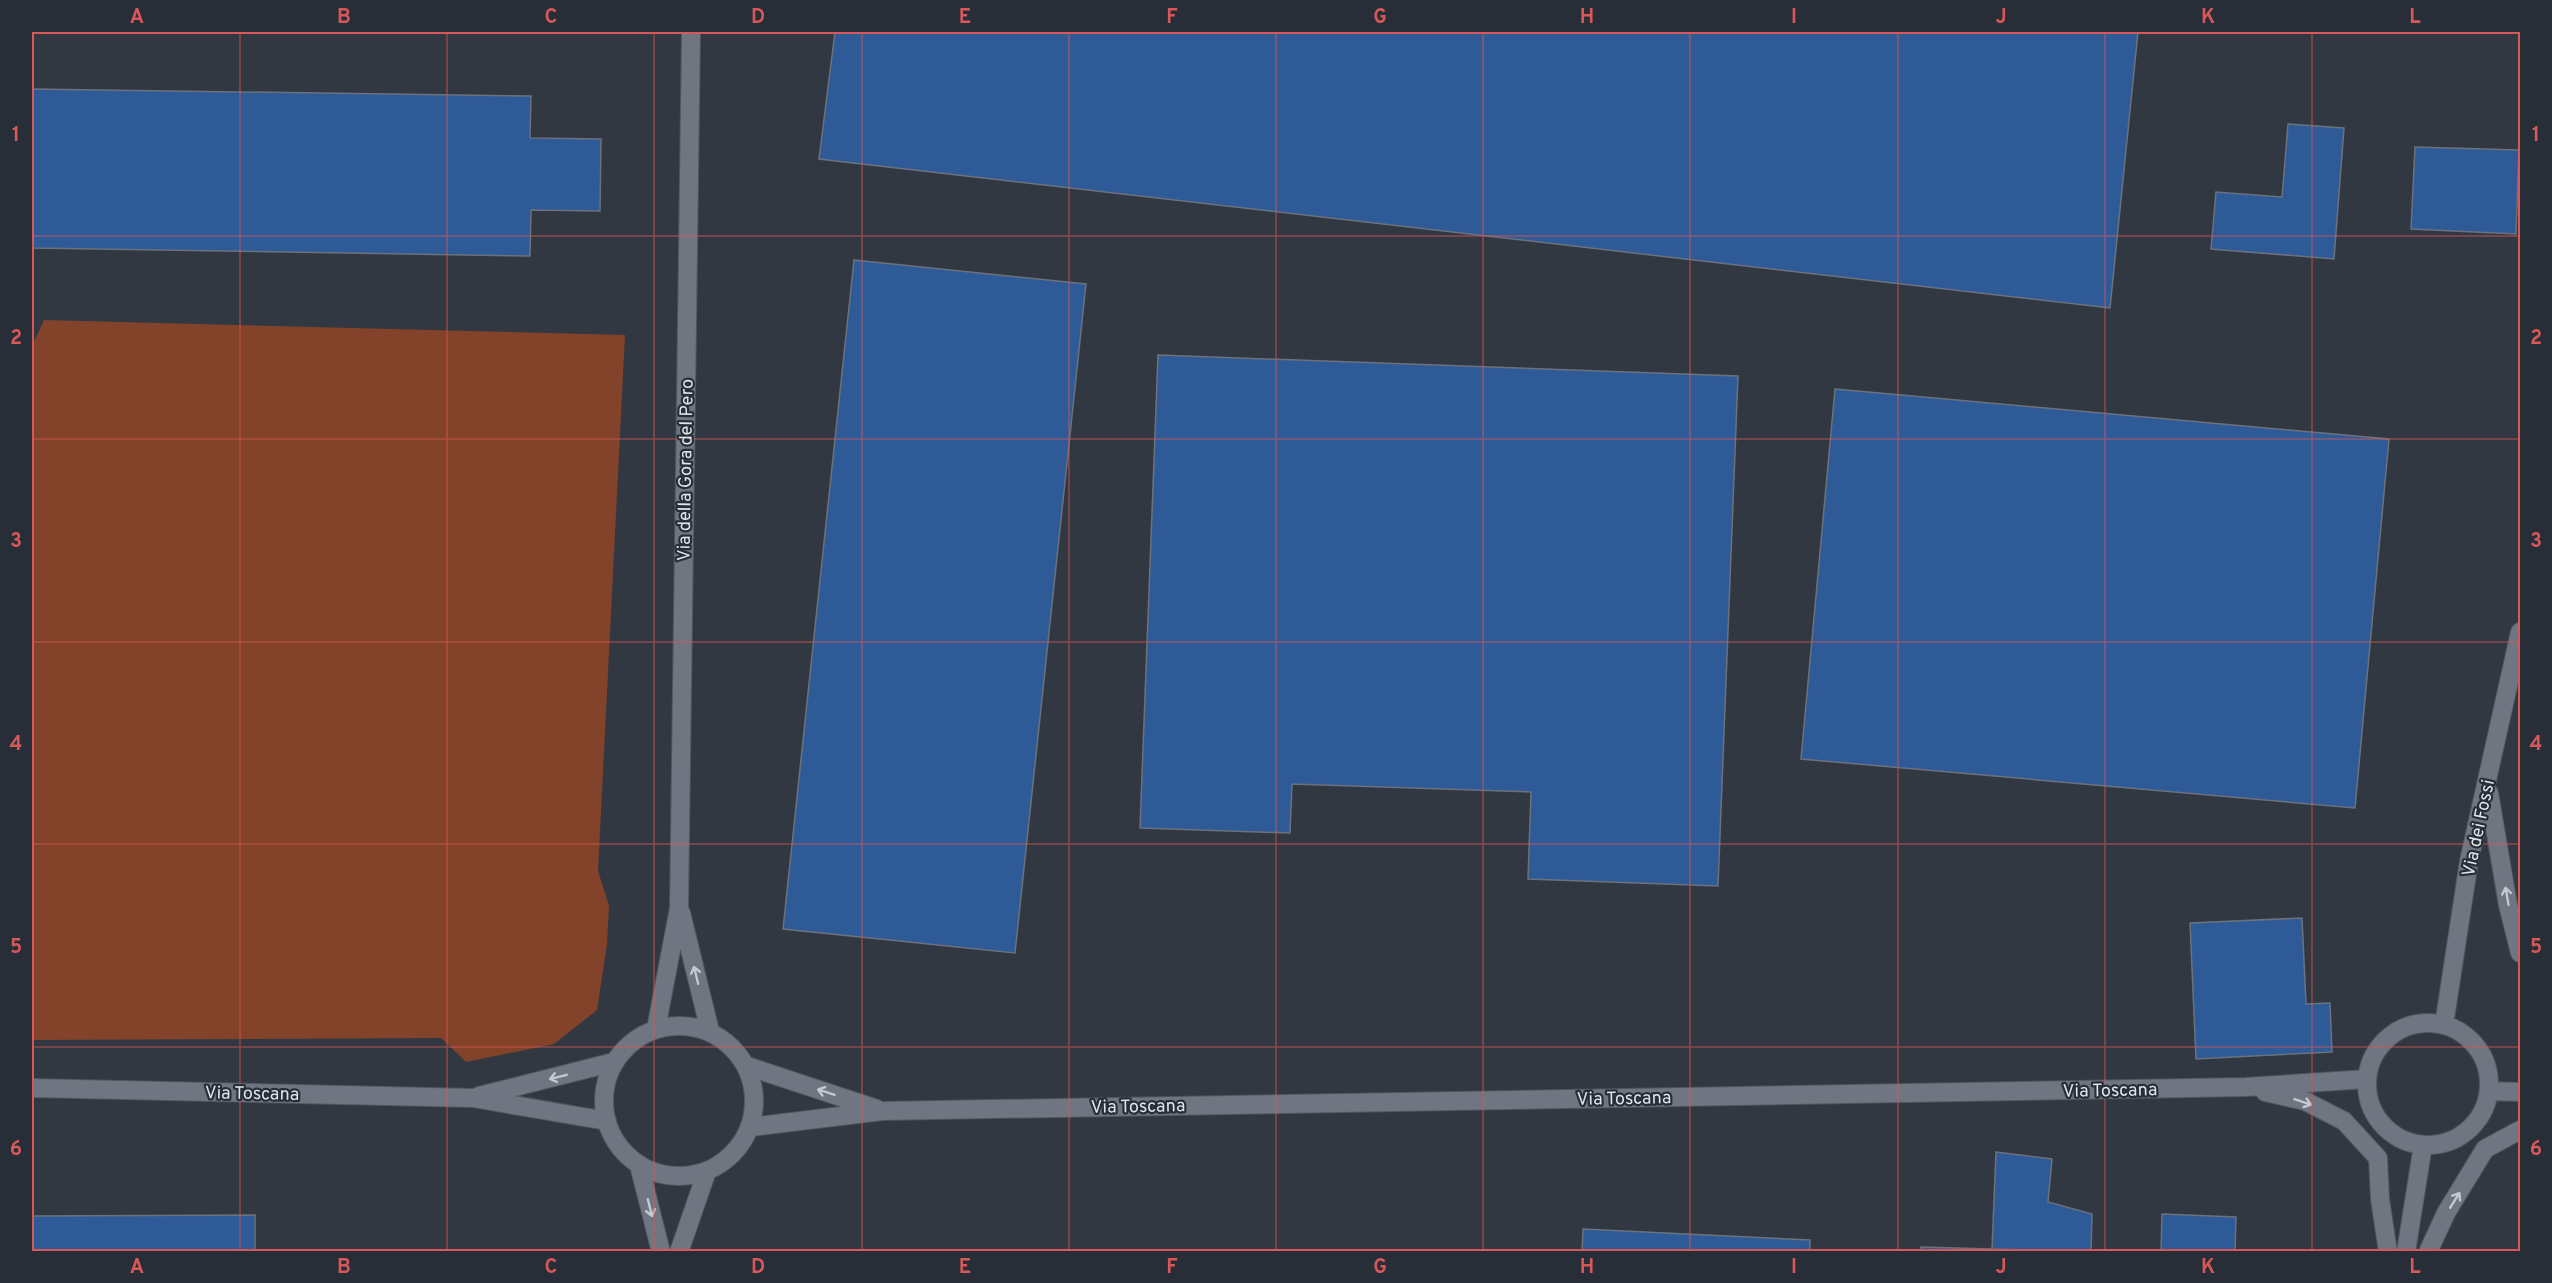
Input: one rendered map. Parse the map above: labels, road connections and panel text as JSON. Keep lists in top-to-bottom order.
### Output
{
  "streets": {
    "street": ["Via della Gora del Pero", "Via dei Fossi", "Via Toscana"]
  },
  "crossings": [
    ["Via della Gora del Pero", "Via Toscana"],
    ["Via dei Fossi", "Via Toscana"]
  ],
  "grid": {
    "columns": [
      "A",
      "B",
      "C",
      "D",
      "E",
      "F",
      "G",
      "H",
      "I",
      "J",
      "K",
      "L"
    ],
    "rows": [
      "1",
      "2",
      "3",
      "4",
      "5",
      "6"
    ]
  }
}
